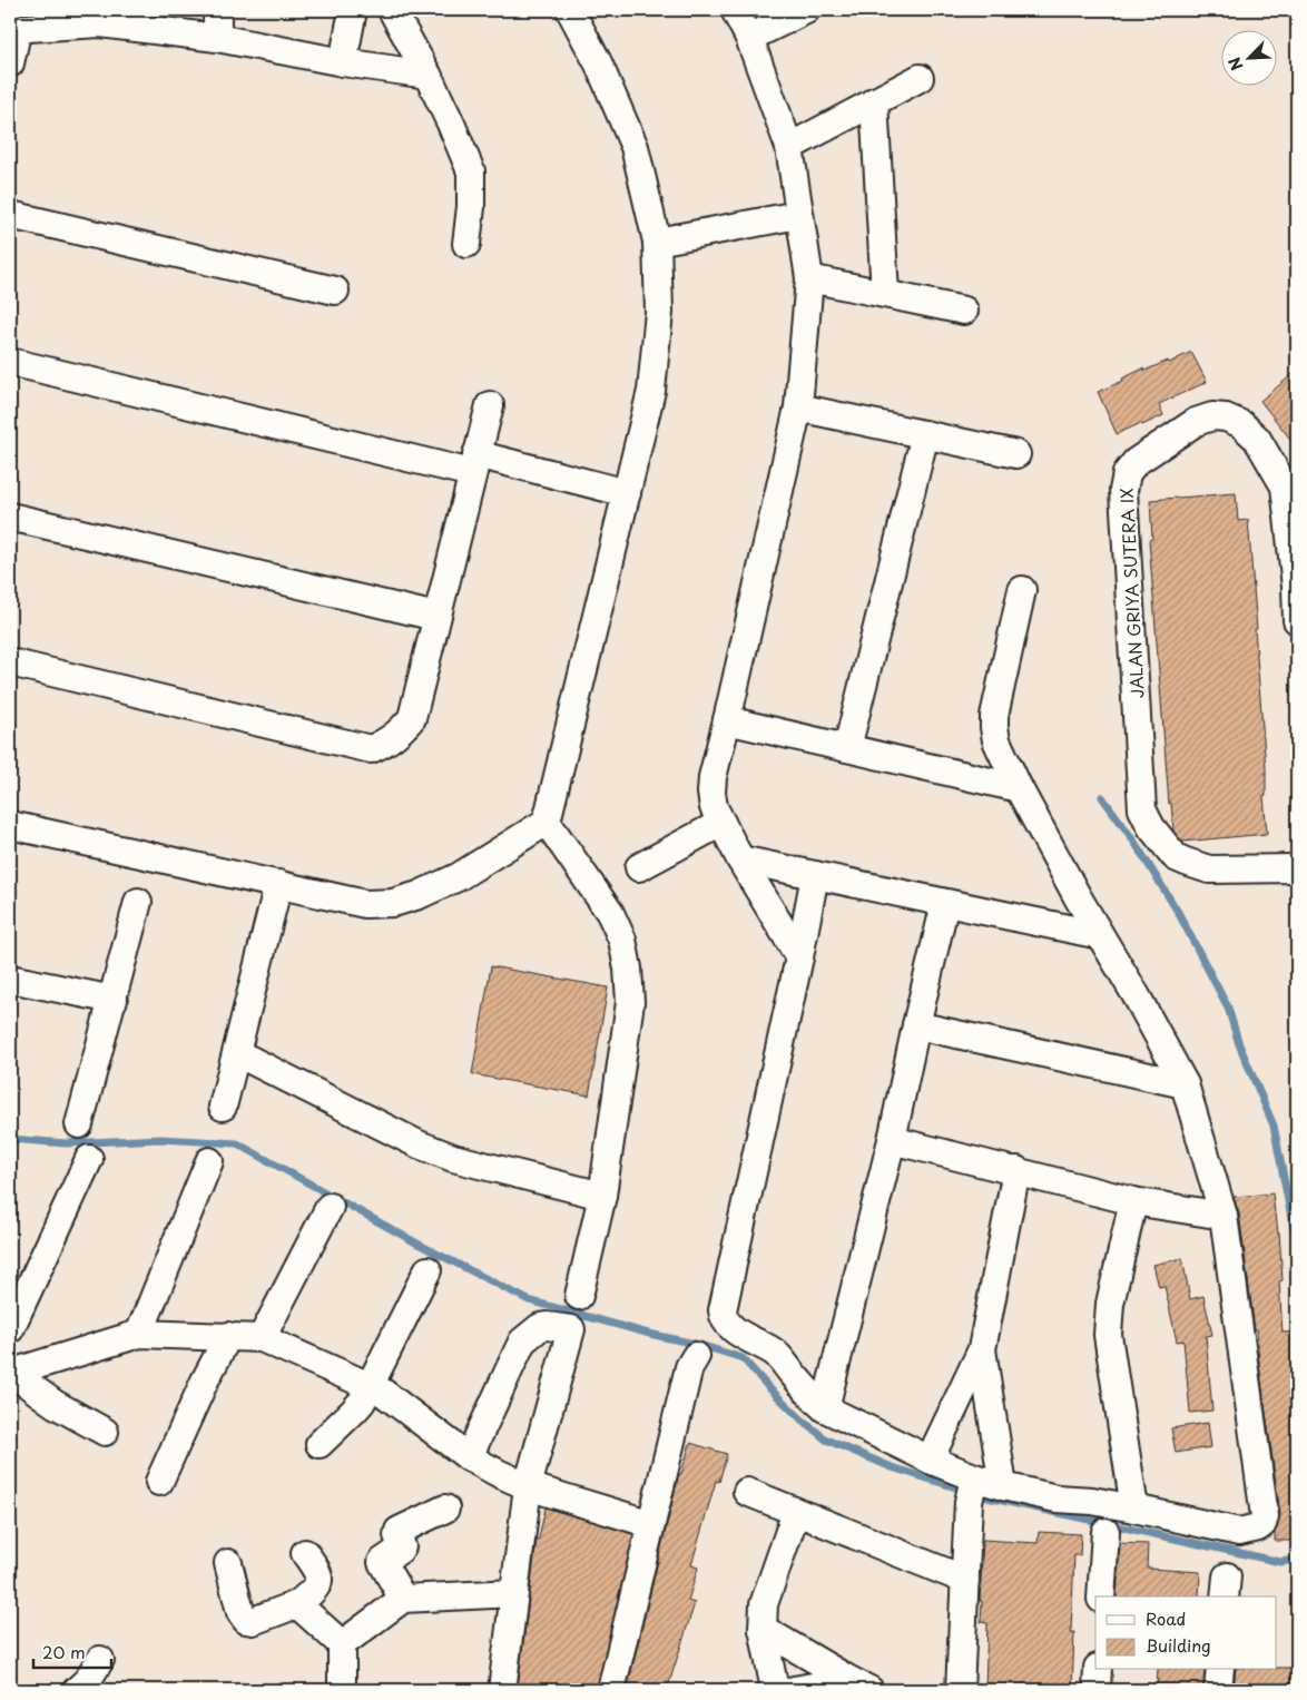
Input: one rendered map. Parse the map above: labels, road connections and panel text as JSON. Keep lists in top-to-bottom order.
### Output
{
  "streets": {
    "street": ["JALAN GRIYA SUTERA IX"]
  },
  "legend": ["Road", "Building"],
  "scale_bar": "20 m",
  "north": "bottom left"
}
